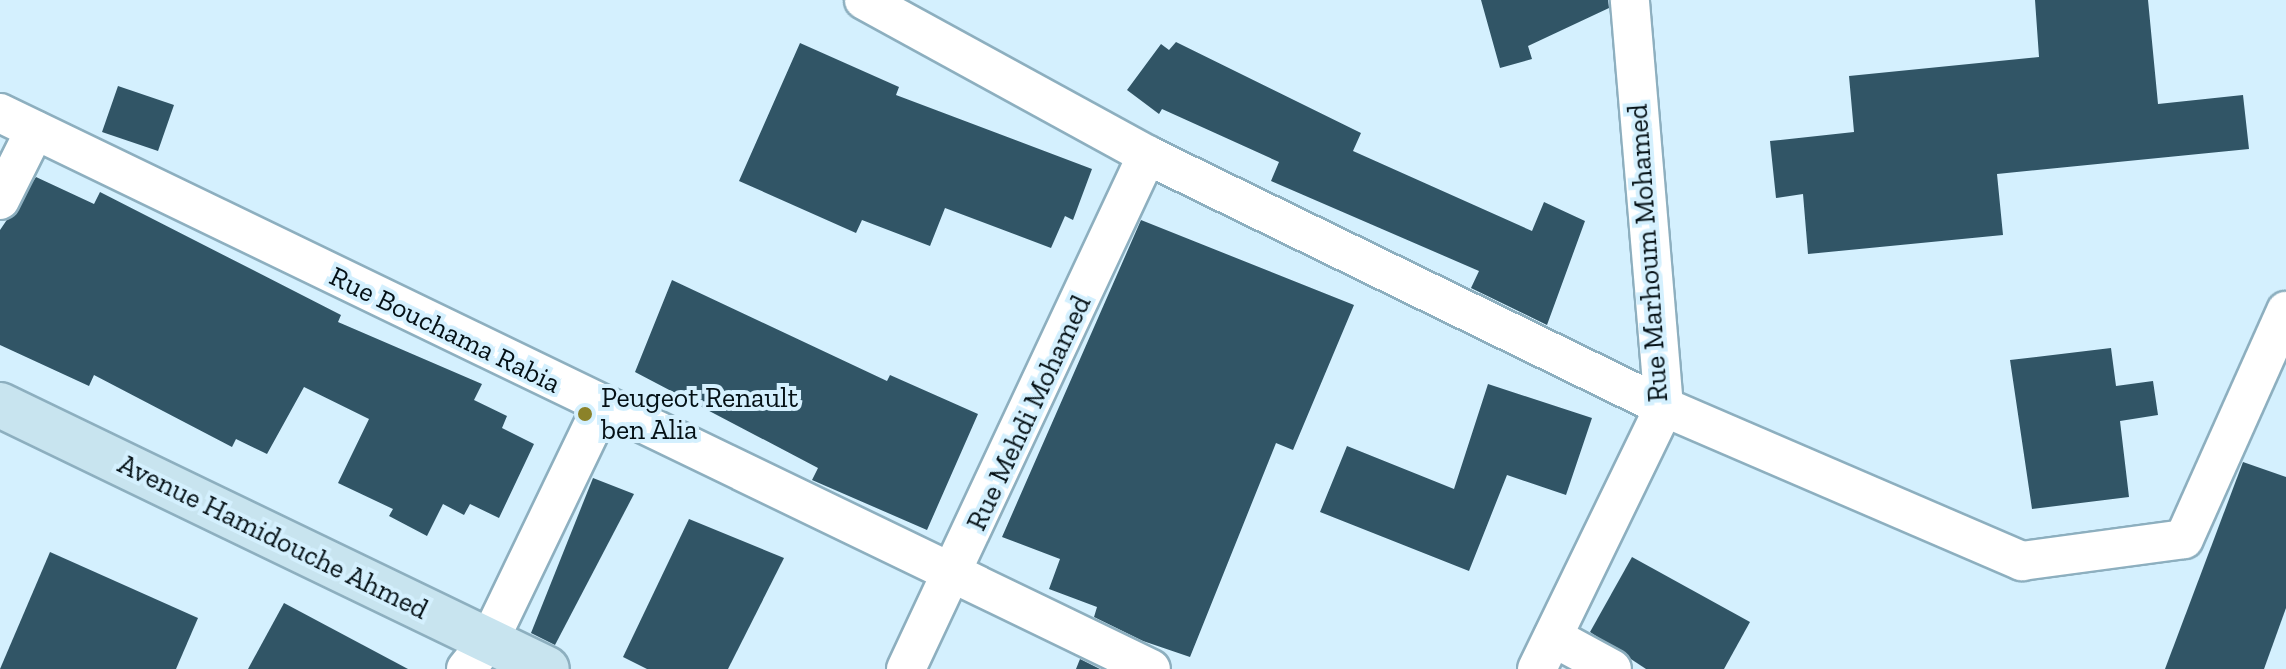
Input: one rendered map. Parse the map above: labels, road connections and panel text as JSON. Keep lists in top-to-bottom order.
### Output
{
  "streets": {
    "main road": ["Avenue Hamidouche Ahmed"],
    "street": ["Rue Marhoum Mohamed", "Rue Bouchama Rabia", "Rue Mehdi Mohamed"]
  },
  "crossings": [
    ["Rue Bouchama Rabia", "Rue Mehdi Mohamed"]
  ],
  "places": ["Peugeot Renault ben Alia"]
}
